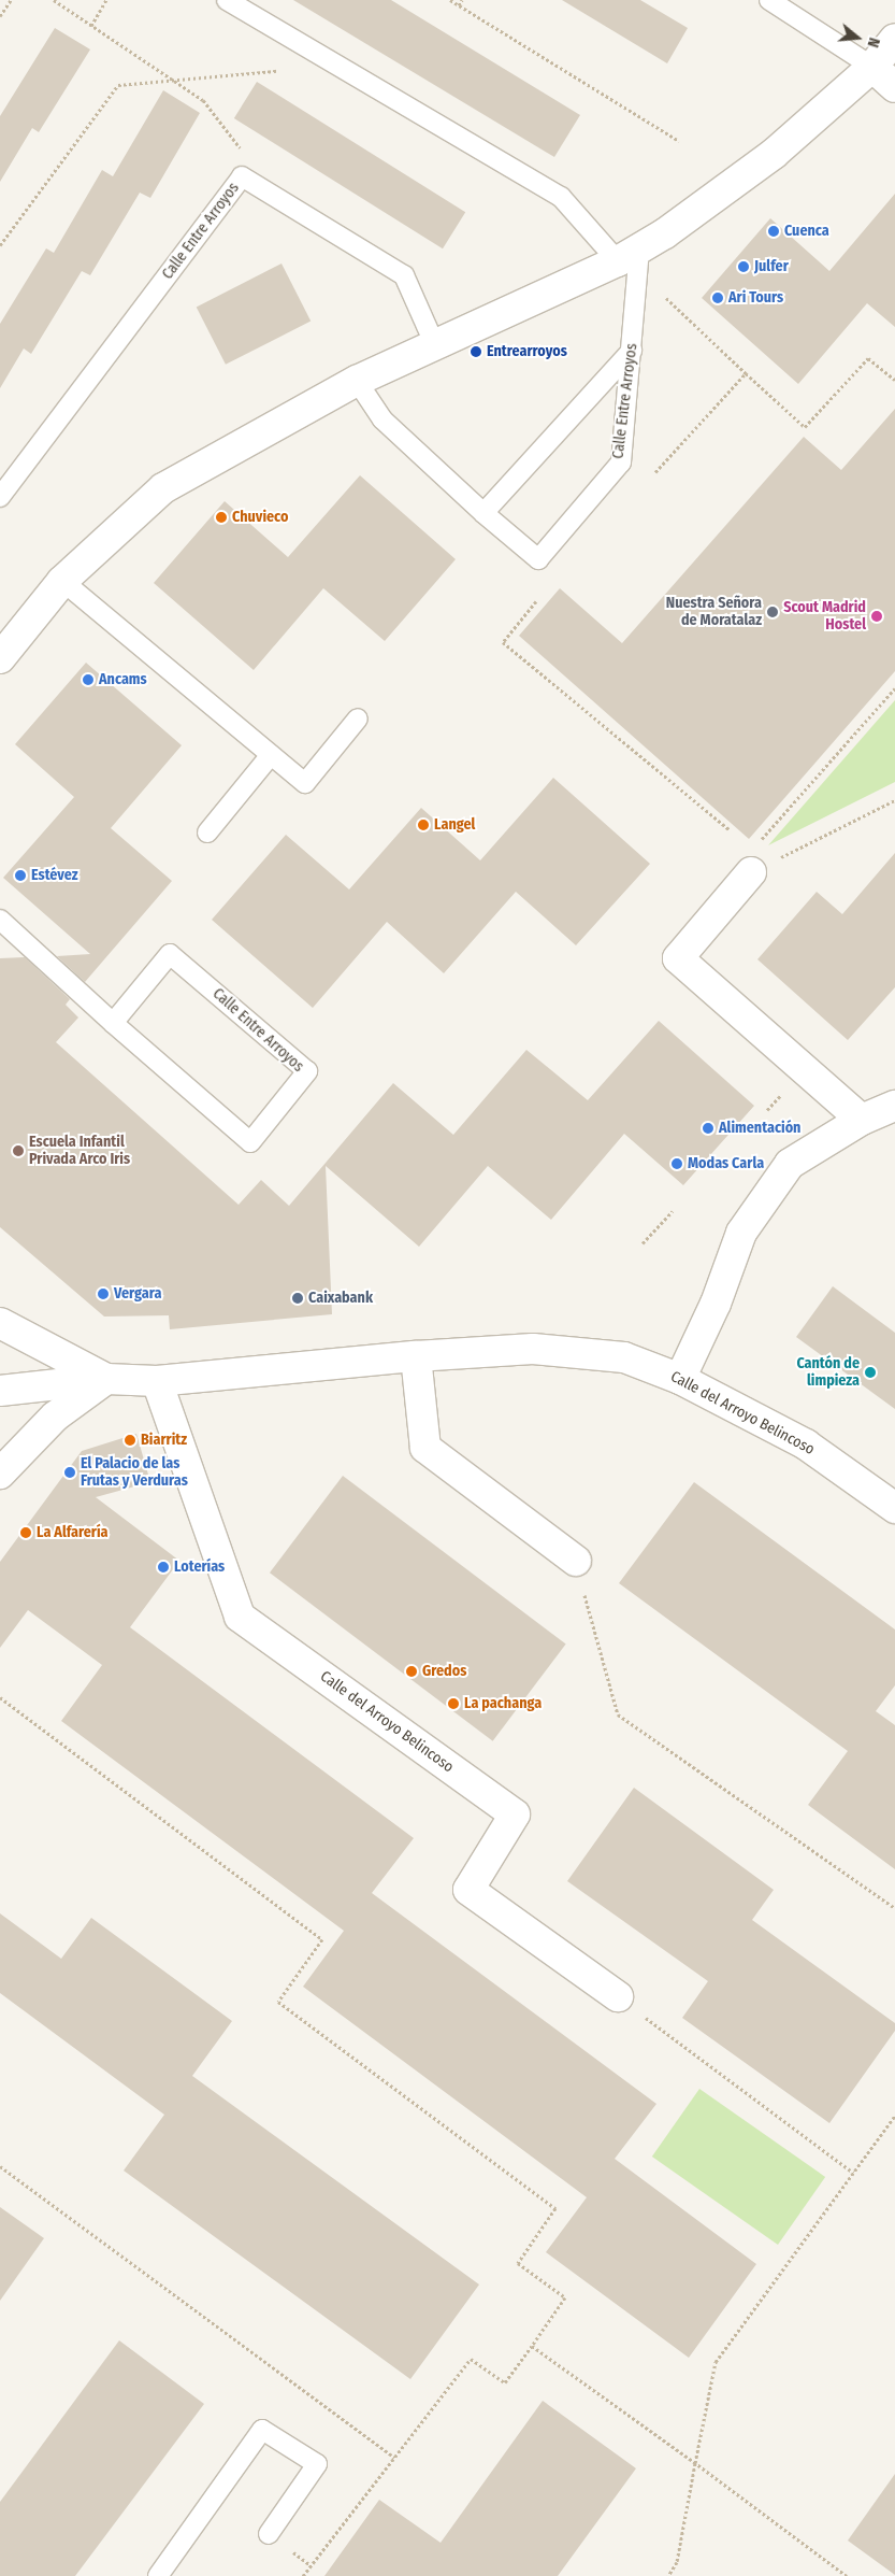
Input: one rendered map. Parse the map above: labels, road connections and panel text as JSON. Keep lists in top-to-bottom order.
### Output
{
  "streets": {
    "street": ["Calle del Arroyo Belincoso"],
    "lane": ["Calle Entre Arroyos"]
  },
  "places": [
    "Cuenca",
    "Julfer",
    "Ari Tours",
    "Entrearroyos",
    "Chuvieco",
    "Nuestra Señora de Moratalaz",
    "Scout Madrid Hostel",
    "Ancams",
    "Langel",
    "Estévez",
    "Alimentación",
    "Escuela Infantil Privada Arco Iris",
    "Modas Carla",
    "Vergara",
    "Caixabank",
    "Cantón de limpieza",
    "Biarritz",
    "El Palacio de las Frutas y Verduras",
    "La Alfarería",
    "Loterías",
    "Gredos",
    "La pachanga"
  ],
  "north": "right"
}
